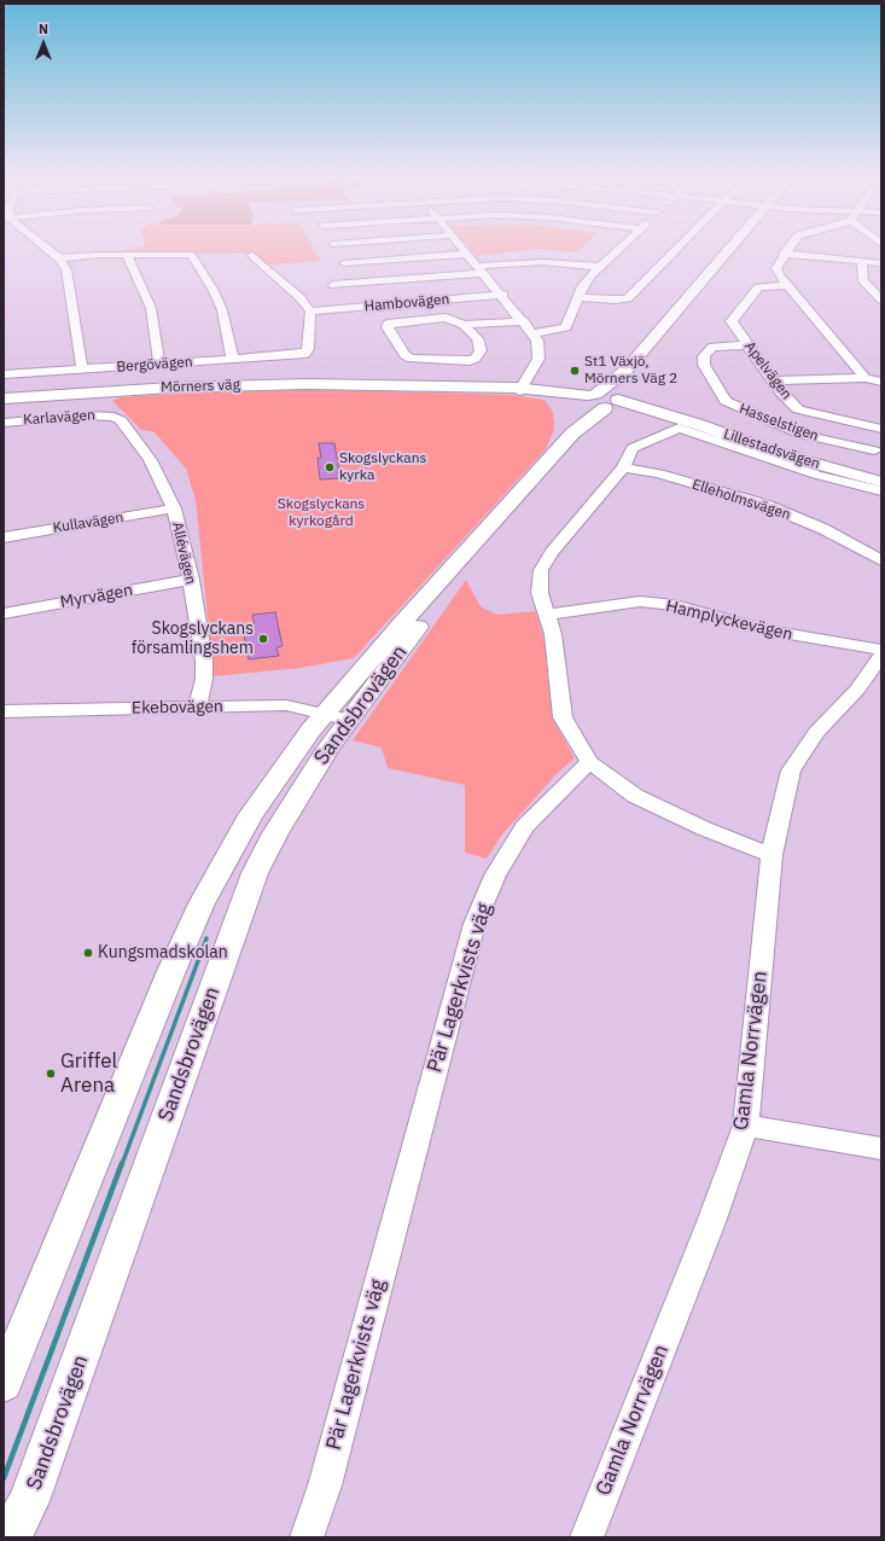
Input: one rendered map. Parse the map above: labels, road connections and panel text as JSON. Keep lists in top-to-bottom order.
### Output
{
  "streets": {
    "main road": ["Mörners väg", "Lillestadsvägen", "Sandsbrovägen"],
    "street": [
      "Hambovägen",
      "Bergövägen",
      "Apelvägen",
      "Karlavägen",
      "Hasselstigen",
      "Elleholmsvägen",
      "Kullavägen",
      "Allévägen",
      "Myrvägen",
      "Hamplyckevägen",
      "Ekebovägen",
      "Pär Lagerkvists väg",
      "Gamla Norrvägen"
    ]
  },
  "crossings": [
    ["Hambovägen", "Bergövägen"],
    ["Apelvägen", "Hasselstigen"],
    ["Mörners väg", "Lillestadsvägen"],
    ["Mörners väg", "Sandsbrovägen"],
    ["Karlavägen", "Allévägen"],
    ["Lillestadsvägen", "Sandsbrovägen"],
    ["Kullavägen", "Allévägen"],
    ["Allévägen", "Myrvägen"],
    ["Allévägen", "Ekebovägen"],
    ["Sandsbrovägen", "Ekebovägen"]
  ],
  "parks": ["Skogslyckans kyrkogård"],
  "places": [
    "St1 Växjö, Mörners Väg 2",
    "Skogslyckans kyrka",
    "Skogslyckans församlingshem",
    "Kungsmadskolan",
    "Griffel Arena"
  ],
  "north": "top"
}
